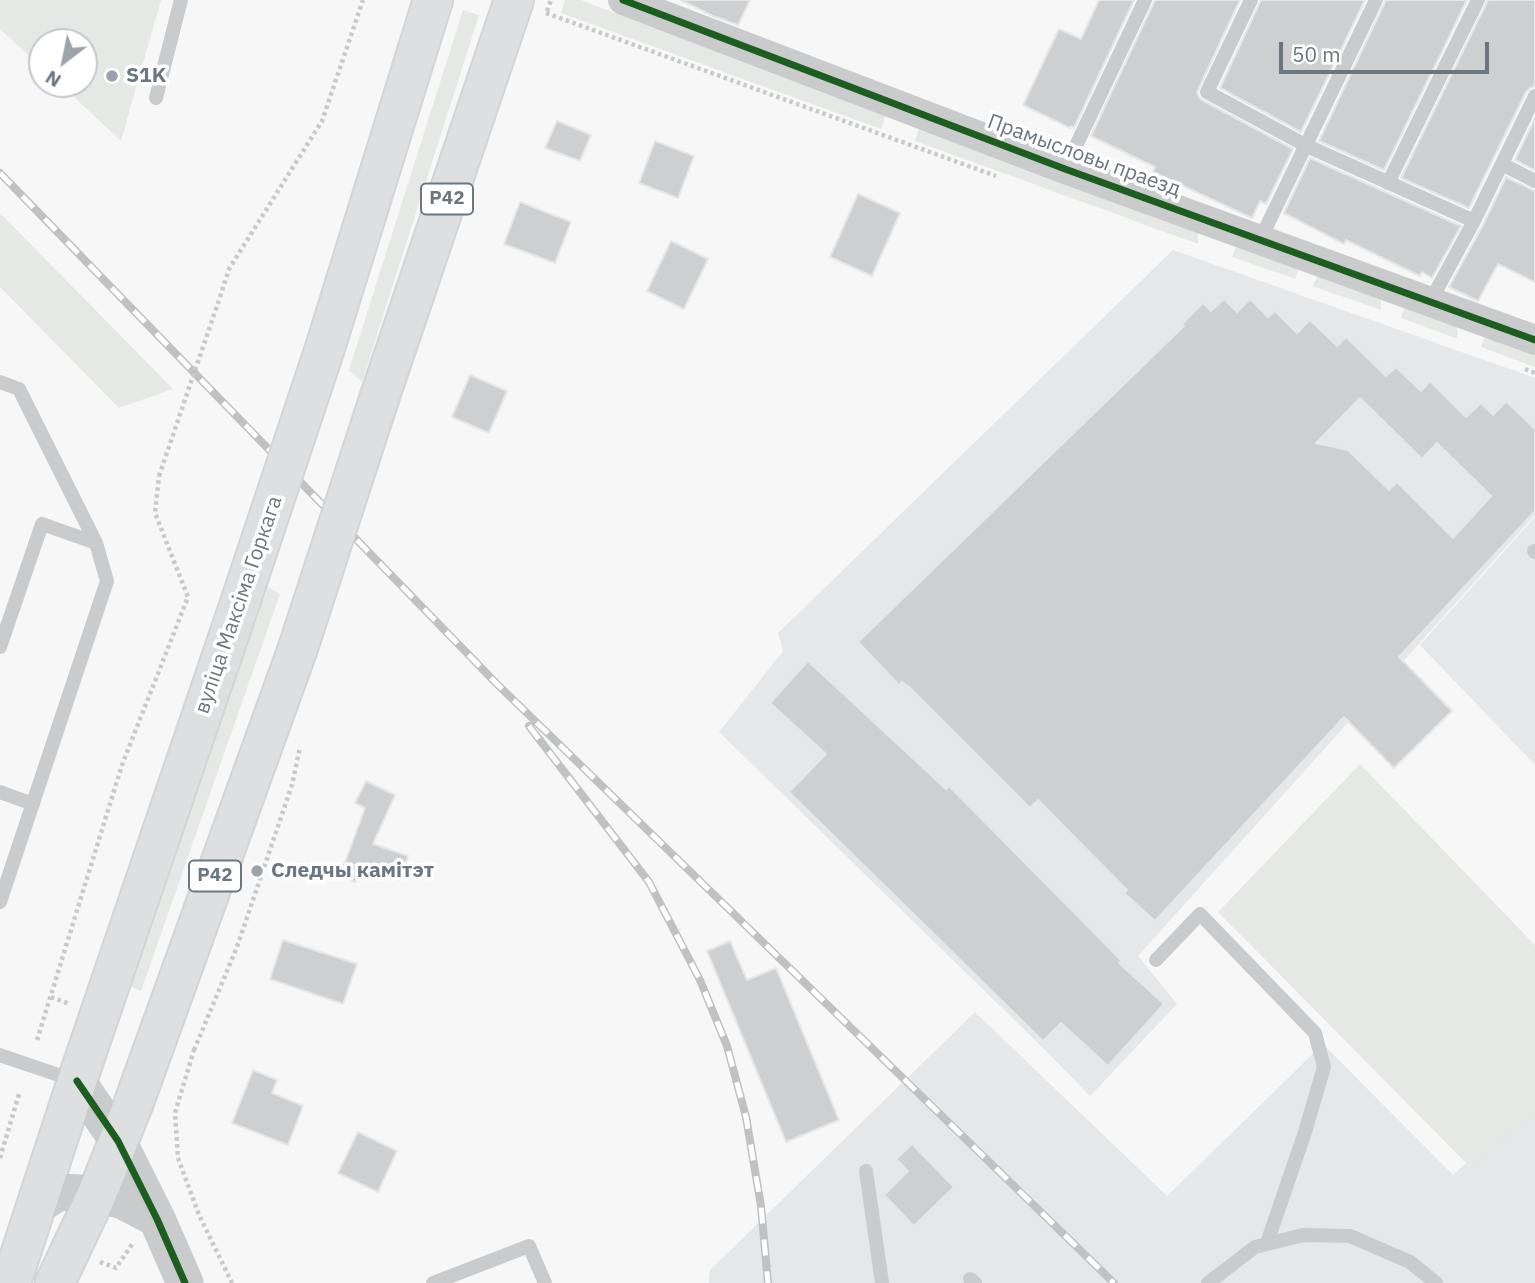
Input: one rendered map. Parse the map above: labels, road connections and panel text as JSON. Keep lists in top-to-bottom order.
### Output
{
  "streets": {
    "main road": ["Р42", "вуліца Максіма Горкага"],
    "street": ["Прамысловы праезд"]
  },
  "places": ["S1K", "Следчы камітэт"],
  "scale_bar": "50 m",
  "north": "bottom left"
}
